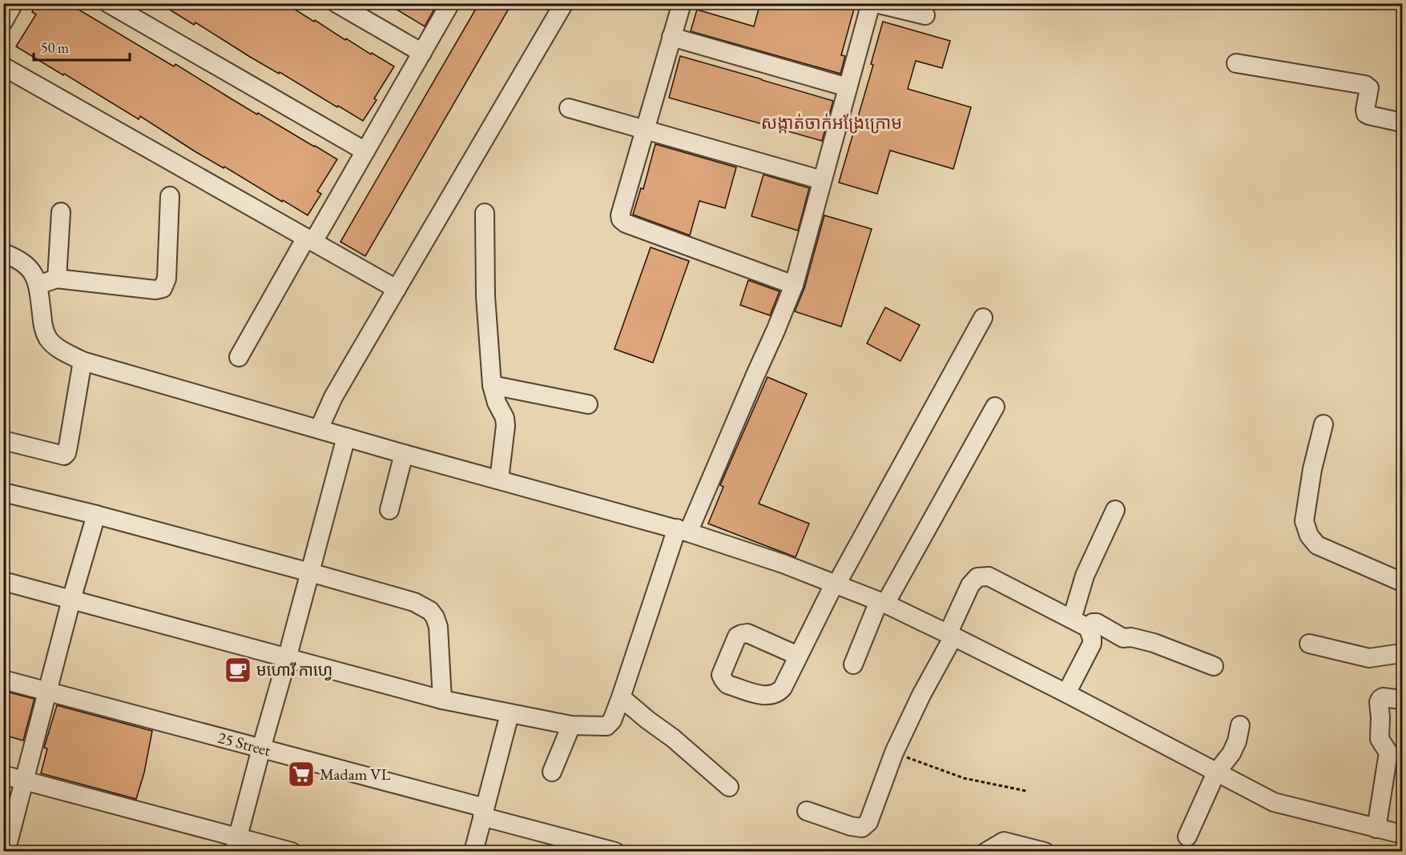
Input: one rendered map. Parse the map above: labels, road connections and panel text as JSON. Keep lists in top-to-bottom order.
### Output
{
  "streets": {
    "street": ["25 Street"]
  },
  "districts": ["សង្កាត់ចាក់អង្រែក្រោម"],
  "places": {
    "cafe": ["មហោរី កាហ្វេ"],
    "supermarket": ["Madam VL"]
  },
  "scale_bar": "50 m"
}
